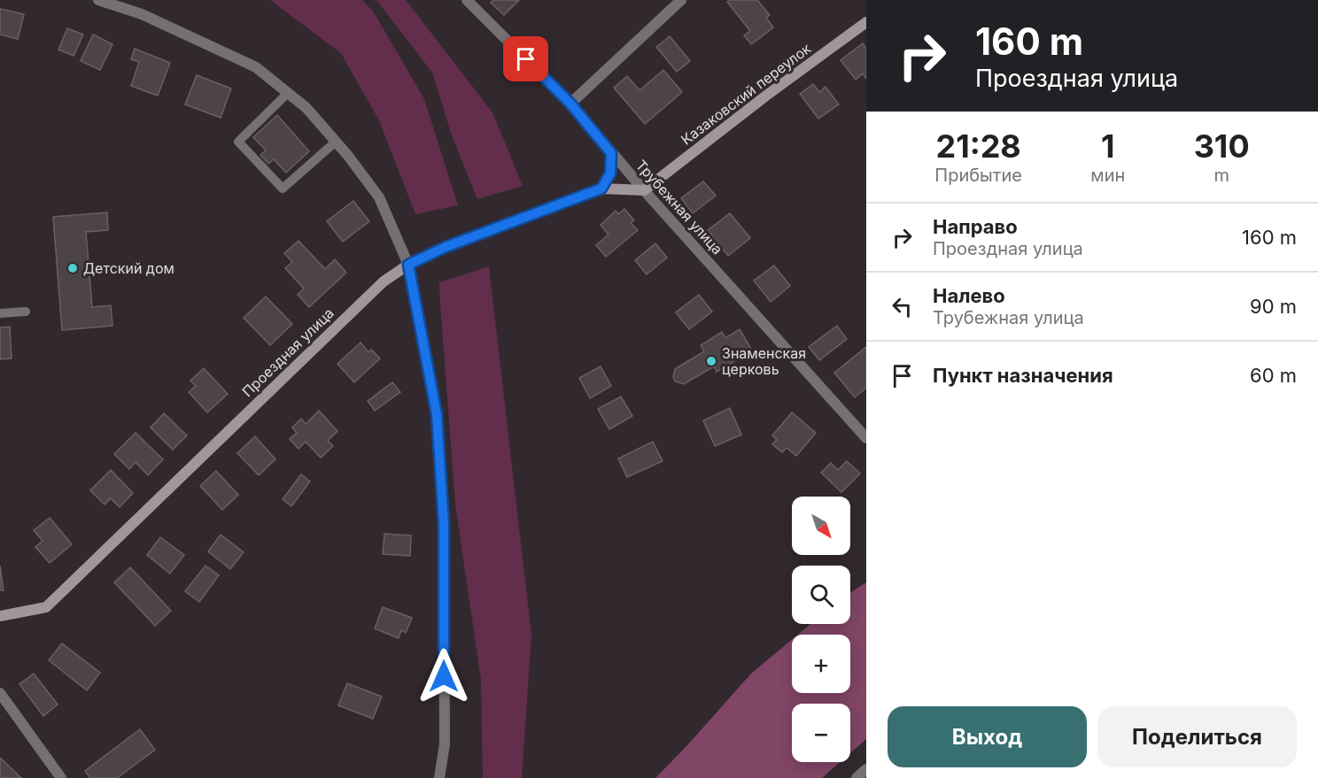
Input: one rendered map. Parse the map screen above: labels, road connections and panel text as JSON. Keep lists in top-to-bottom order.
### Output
{
  "streets": {
    "street": ["Казаковский переулок", "Трубежная улица", "Проездная улица"]
  },
  "crossings": [
    ["Казаковский переулок", "Трубежная улица"],
    ["Казаковский переулок", "Проездная улица"],
    ["Трубежная улица", "Проездная улица"]
  ],
  "places": ["Детский дом", "Знаменская церковь"],
  "north": "bottom right",
  "page": {
    "turn": ["160 m", "Проездная улица"],
    "eta": [
      "21:28",
      "Прибытие",
      "1",
      "мин",
      "310",
      "m"
    ],
    "list": [
      {
        "name": "Направо",
        "note": "Проездная улица",
        "value": "160 m"
      },
      {
        "name": "Налево",
        "note": "Трубежная улица",
        "value": "90 m"
      },
      {
        "name": "Пункт назначения",
        "value": "60 m"
      }
    ],
    "map_buttons": ["+", "−"],
    "buttons": ["Выход", "Поделиться"]
  }
}
